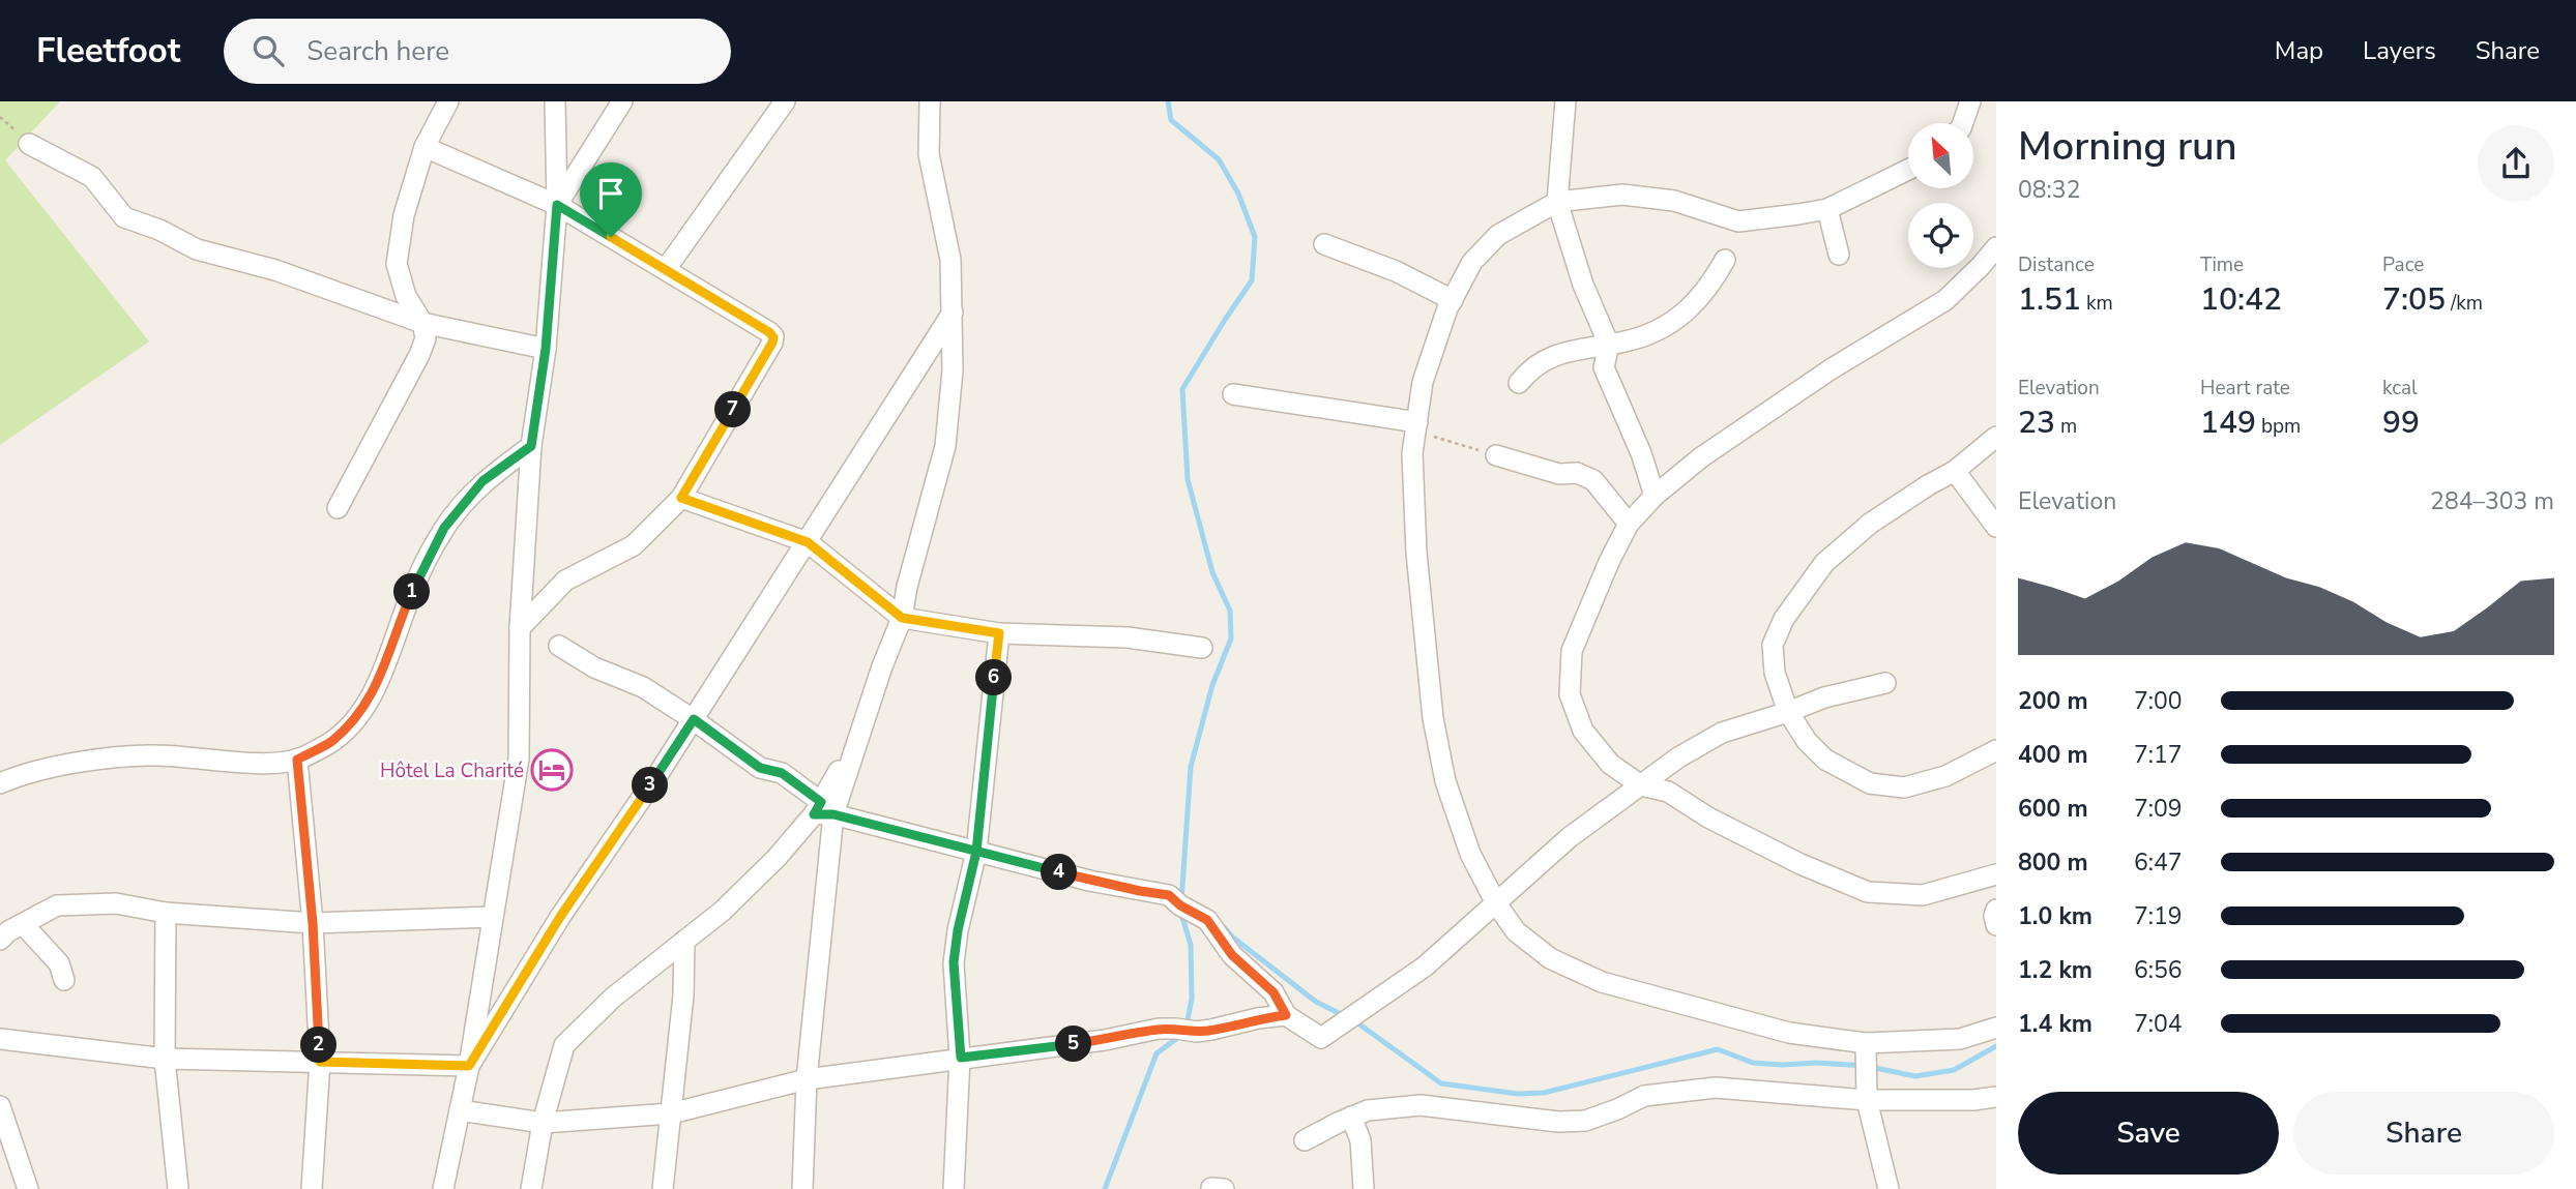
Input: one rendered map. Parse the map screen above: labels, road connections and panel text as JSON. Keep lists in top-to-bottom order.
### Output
{
  "places": {
    "hotel": ["Hôtel La Charité"]
  },
  "north": "top left",
  "page": {
    "header": "Fleetfoot",
    "search": "Search here",
    "nav": ["Map", "Layers", "Share"],
    "heading": ["Morning run", "08:32"],
    "stats": [
      ["Distance", "1.51 km"],
      ["Time", "10:42"],
      ["Pace", "7:05 /km"],
      ["Elevation", "23 m"],
      ["Heart rate", "149 bpm"],
      ["kcal", "99"]
    ],
    "pins": [
      "7",
      "1",
      "6",
      "3",
      "4",
      "5",
      "2"
    ],
    "chart": ["Elevation", "284–303 m"],
    "list": [
      {
        "name": "200 m",
        "note": "7:00"
      },
      {
        "name": "400 m",
        "note": "7:17"
      },
      {
        "name": "600 m",
        "note": "7:09"
      },
      {
        "name": "800 m",
        "note": "6:47"
      },
      {
        "name": "1.0 km",
        "note": "7:19"
      },
      {
        "name": "1.2 km",
        "note": "6:56"
      },
      {
        "name": "1.4 km",
        "note": "7:04"
      }
    ],
    "buttons": ["Save", "Share"]
  }
}
